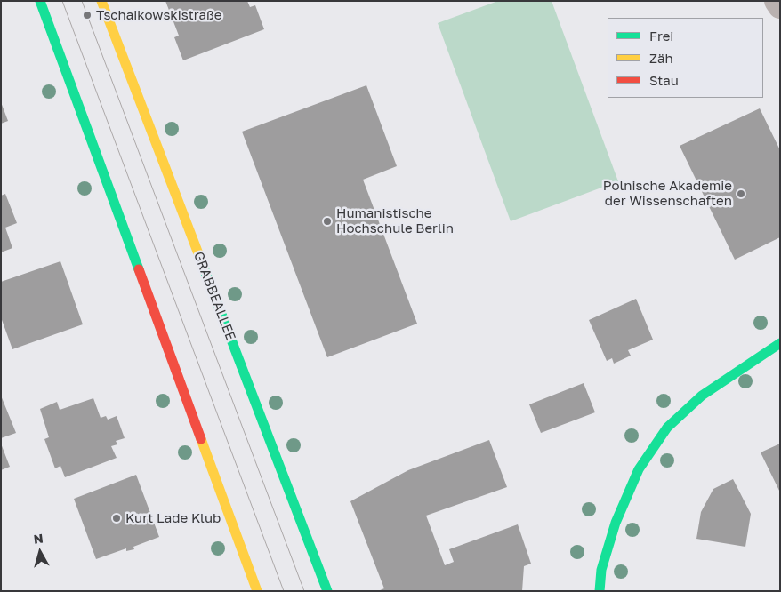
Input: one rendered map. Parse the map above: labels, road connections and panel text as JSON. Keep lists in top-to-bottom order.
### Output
{
  "streets": {
    "main road": ["GRABBEALLEE"]
  },
  "places": [
    "Tschaikowskistraße",
    "Polnische Akademie der Wissenschaften",
    "Humanistische Hochschule Berlin",
    "Kurt Lade Klub"
  ],
  "legend": ["Frei", "Zäh", "Stau"],
  "north": "top"
}
